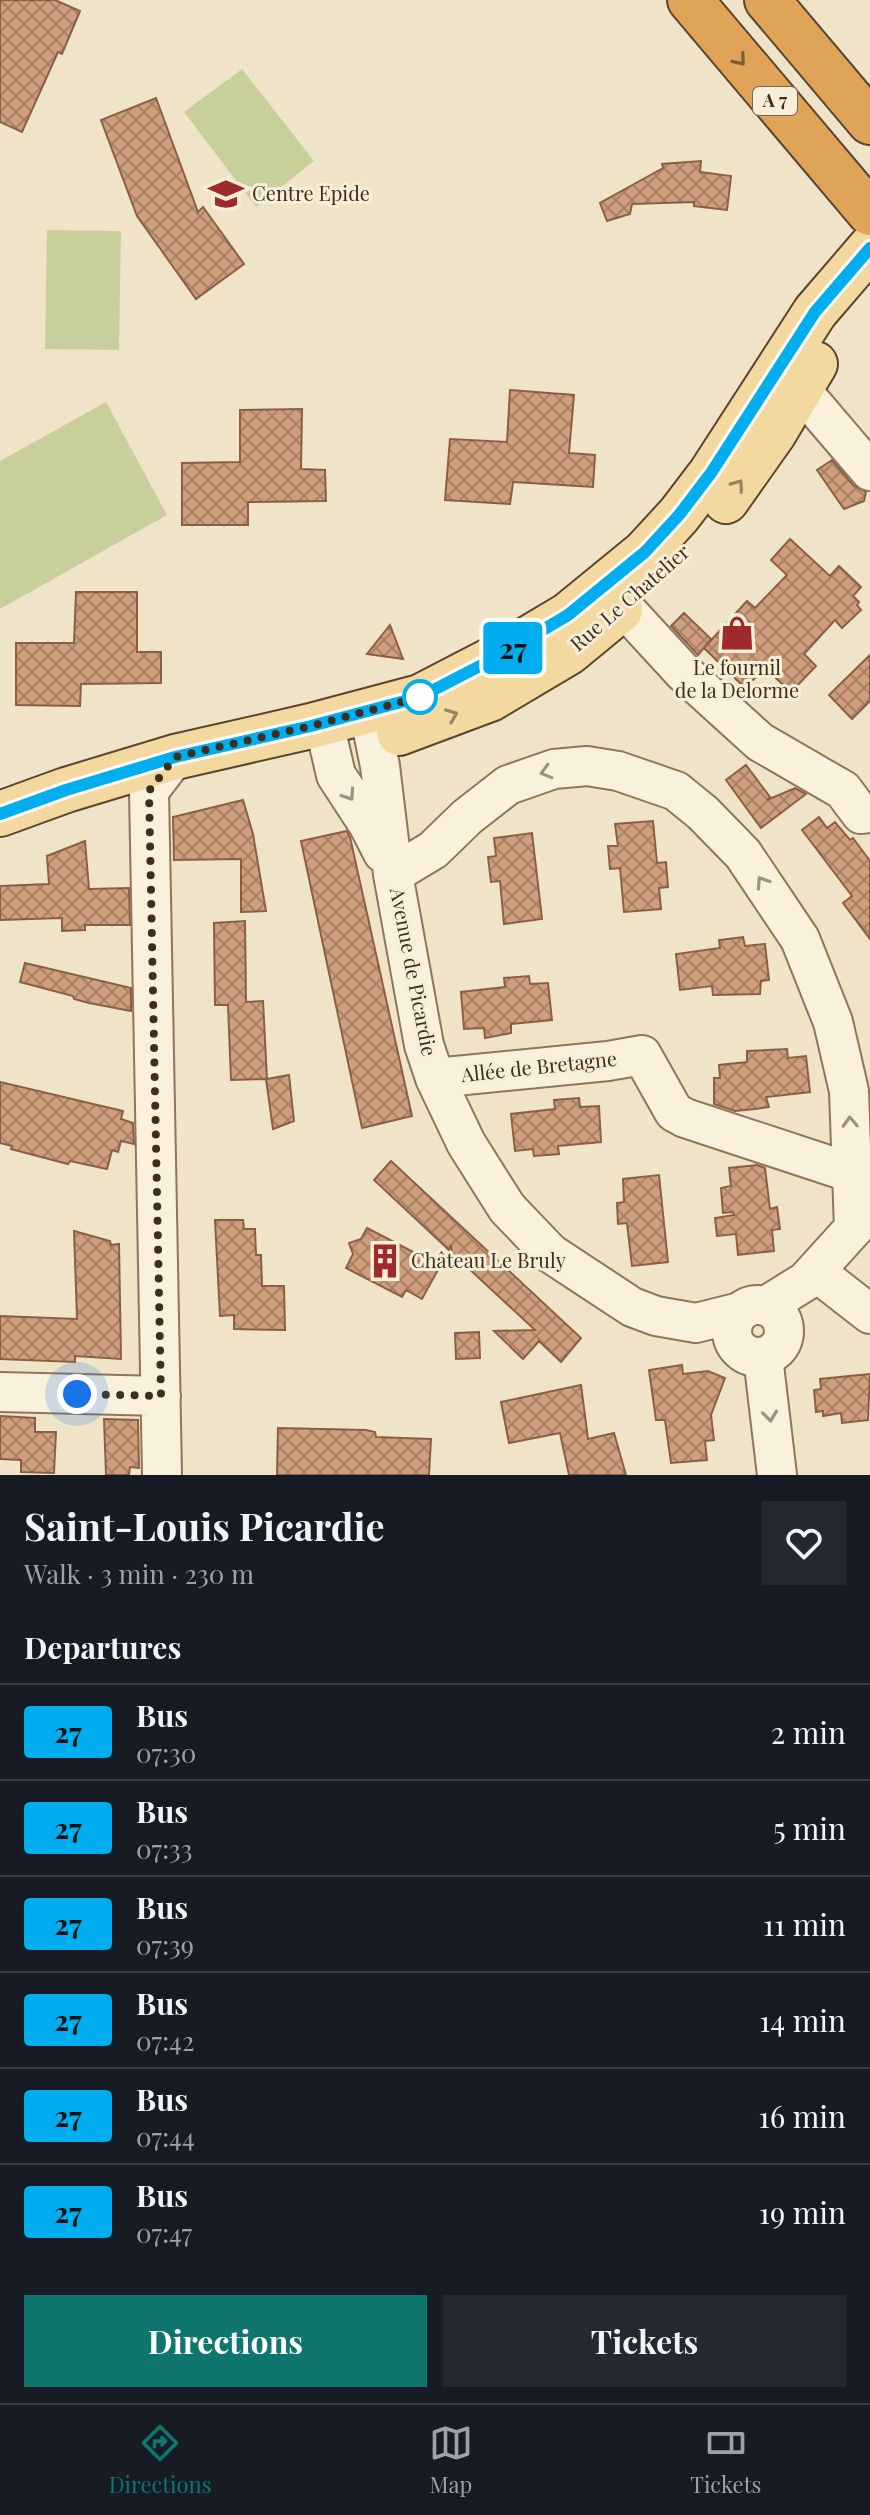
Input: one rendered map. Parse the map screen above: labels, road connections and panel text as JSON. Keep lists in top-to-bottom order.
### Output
{
  "streets": {
    "highway": ["A 7"],
    "main road": ["Rue Le Chatelier"],
    "street": ["Avenue de Picardie", "Allée de Bretagne"]
  },
  "crossings": [
    ["Rue Le Chatelier", "Avenue de Picardie"],
    ["Avenue de Picardie", "Allée de Bretagne"]
  ],
  "places": {
    "school or university": ["Centre Epide"],
    "shop": ["Le fournil de la Delorme"],
    "building": ["Château Le Bruly"]
  },
  "lines": ["bus line 27"],
  "page": {
    "on_map": "27",
    "heading": [
      ["Saint-Louis Picardie", "Walk · 3 min · 230 m"],
      "Departures"
    ],
    "list": [
      {
        "mark": "27",
        "name": "Bus",
        "note": "07:30",
        "value": "2 min"
      },
      {
        "mark": "27",
        "name": "Bus",
        "note": "07:33",
        "value": "5 min"
      },
      {
        "mark": "27",
        "name": "Bus",
        "note": "07:39",
        "value": "11 min"
      },
      {
        "mark": "27",
        "name": "Bus",
        "note": "07:42",
        "value": "14 min"
      },
      {
        "mark": "27",
        "name": "Bus",
        "note": "07:44",
        "value": "16 min"
      },
      {
        "mark": "27",
        "name": "Bus",
        "note": "07:47",
        "value": "19 min"
      }
    ],
    "buttons": ["Directions", "Tickets"],
    "tabs": ["Directions", "Map", "Tickets"]
  }
}
